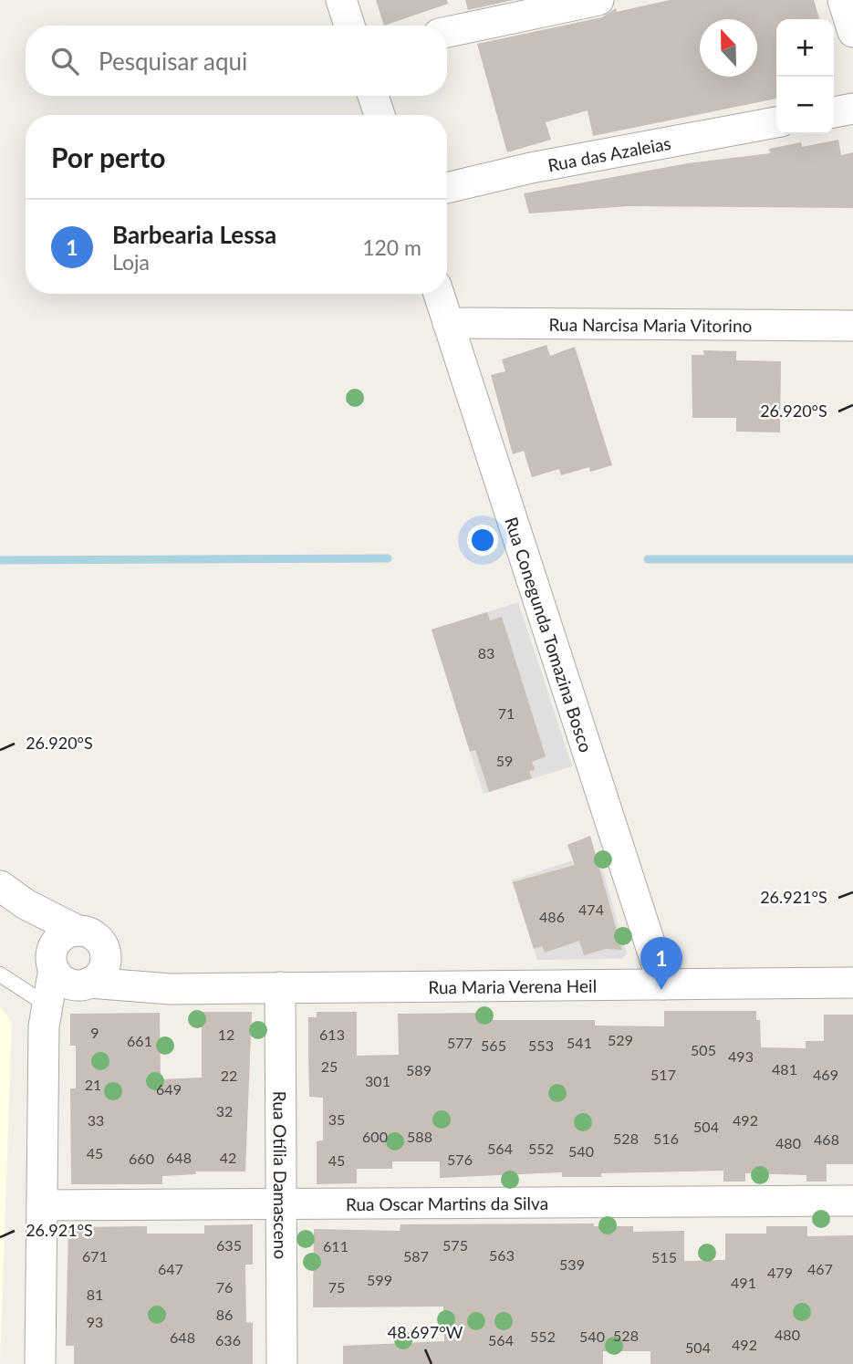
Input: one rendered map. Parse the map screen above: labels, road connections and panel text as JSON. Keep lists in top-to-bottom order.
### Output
{
  "streets": {
    "street": [
      "Rua das Azaleias",
      "Rua Narcisa Maria Vitorino",
      "Rua Conegunda Tomazina Bosco",
      "Rua Maria Verena Heil",
      "Rua Otília Damasceno",
      "Rua Oscar Martins da Silva"
    ]
  },
  "crossings": [
    ["Rua Narcisa Maria Vitorino", "Rua Conegunda Tomazina Bosco"],
    ["Rua Conegunda Tomazina Bosco", "Rua Maria Verena Heil"],
    ["Rua Maria Verena Heil", "Rua Otília Damasceno"],
    ["Rua Otília Damasceno", "Rua Oscar Martins da Silva"]
  ],
  "house_numbers": [
    "83",
    "71",
    "59",
    "474",
    "486",
    "9",
    "12",
    "613",
    "529",
    "661",
    "577",
    "541",
    "565",
    "553",
    "505",
    "493",
    "25",
    "481",
    "589",
    "517",
    "469",
    "22",
    "301",
    "21",
    "649",
    "32",
    "35",
    "33",
    "492",
    "504",
    "600",
    "588",
    "528",
    "516",
    "468",
    "480",
    "564",
    "552",
    "540",
    "45",
    "648",
    "42",
    "660",
    "576",
    "45",
    "635",
    "575",
    "611",
    "563",
    "671",
    "587",
    "515",
    "539",
    "647",
    "467",
    "479",
    "599",
    "491",
    "76",
    "75",
    "81",
    "86",
    "93",
    "480",
    "528",
    "552",
    "540",
    "648",
    "636",
    "564",
    "492",
    "504"
  ],
  "north": "top",
  "page": {
    "map_buttons": ["+", "−"],
    "search": "Pesquisar aqui",
    "heading": "Por perto",
    "list": [
      {
        "mark": "1",
        "name": "Barbearia Lessa",
        "note": "Loja",
        "value": "120 m"
      }
    ],
    "pins": "1"
  },
  "coordinates": ["26.920°S", "26.921°S", "48.697°W"]
}
